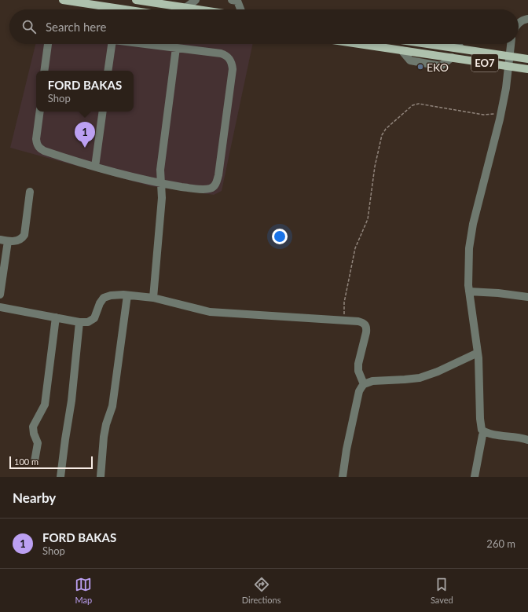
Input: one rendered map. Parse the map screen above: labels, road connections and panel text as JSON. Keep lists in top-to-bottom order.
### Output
{
  "streets": {
    "main road": ["ΕΟ7"]
  },
  "places": ["EKO"],
  "scale_bar": "100 m",
  "page": {
    "search": "Search here",
    "popup": ["FORD BAKAS", "Shop"],
    "pins": "1",
    "scale": "100 m",
    "heading": "Nearby",
    "list": [
      {
        "mark": "1",
        "name": "FORD BAKAS",
        "note": "Shop",
        "value": "260 m"
      }
    ],
    "nav": ["Map", "Directions", "Saved"]
  }
}
